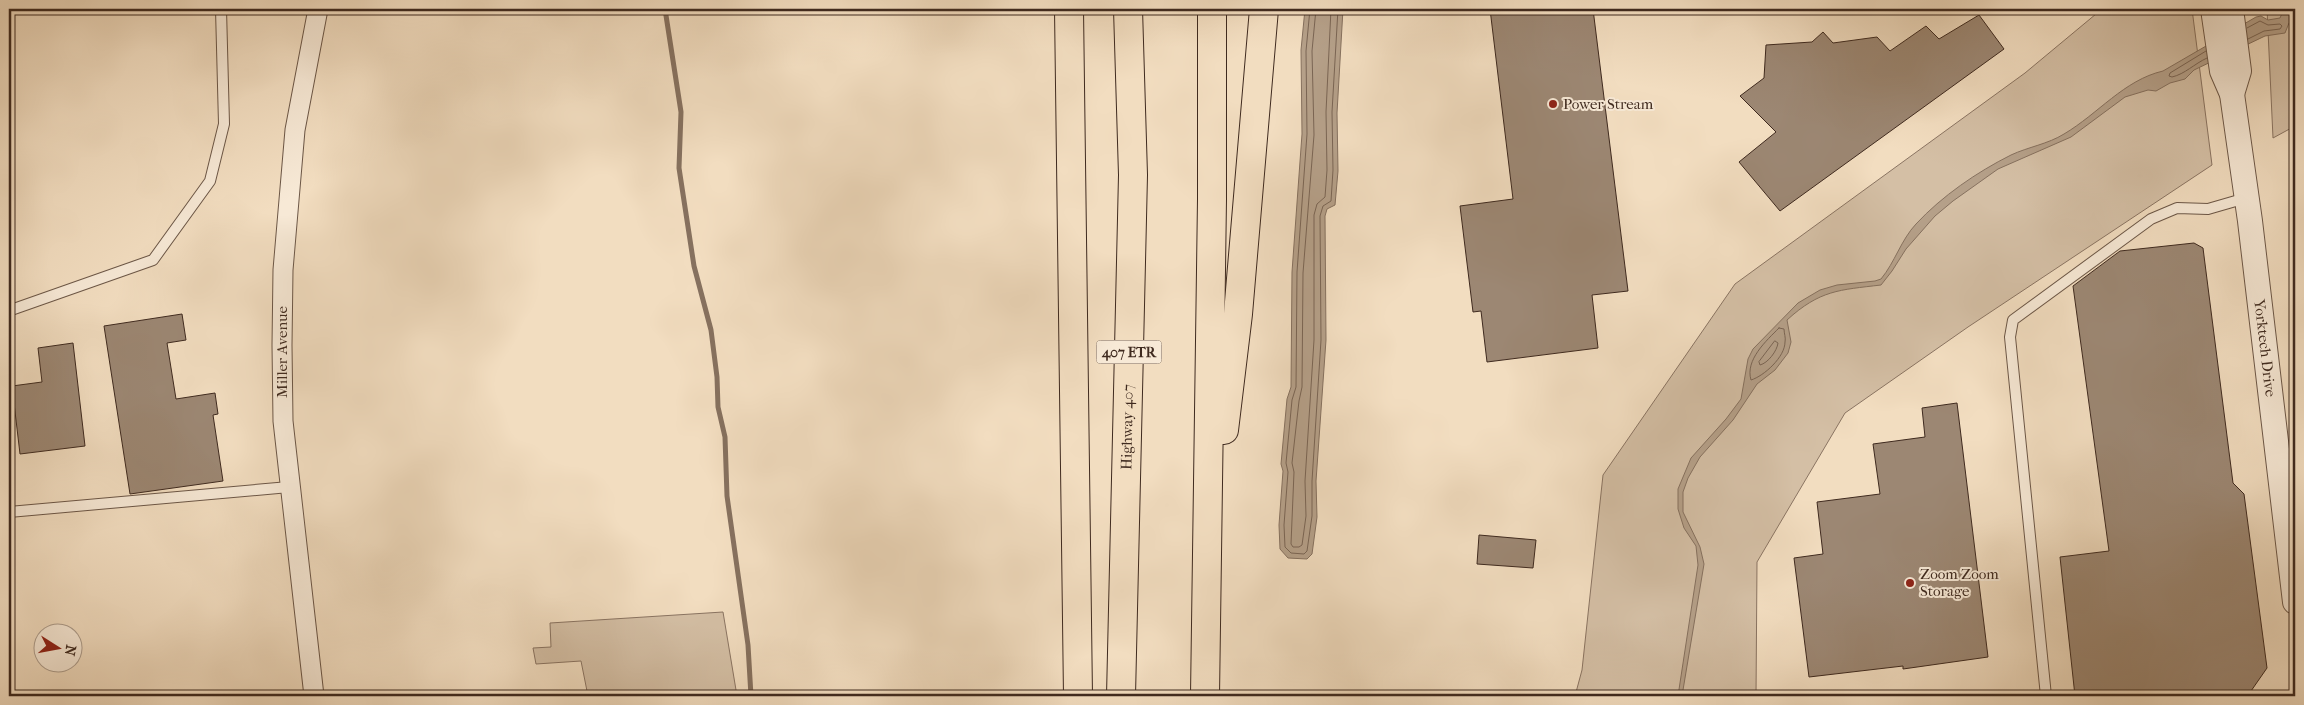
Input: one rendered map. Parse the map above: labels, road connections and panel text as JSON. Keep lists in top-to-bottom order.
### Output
{
  "streets": {
    "highway": ["407 ETR", "Highway 407"],
    "street": ["Yorktech Drive", "Miller Avenue"]
  },
  "places": ["Power Stream", "Zoom Zoom Storage"],
  "north": "right"
}
